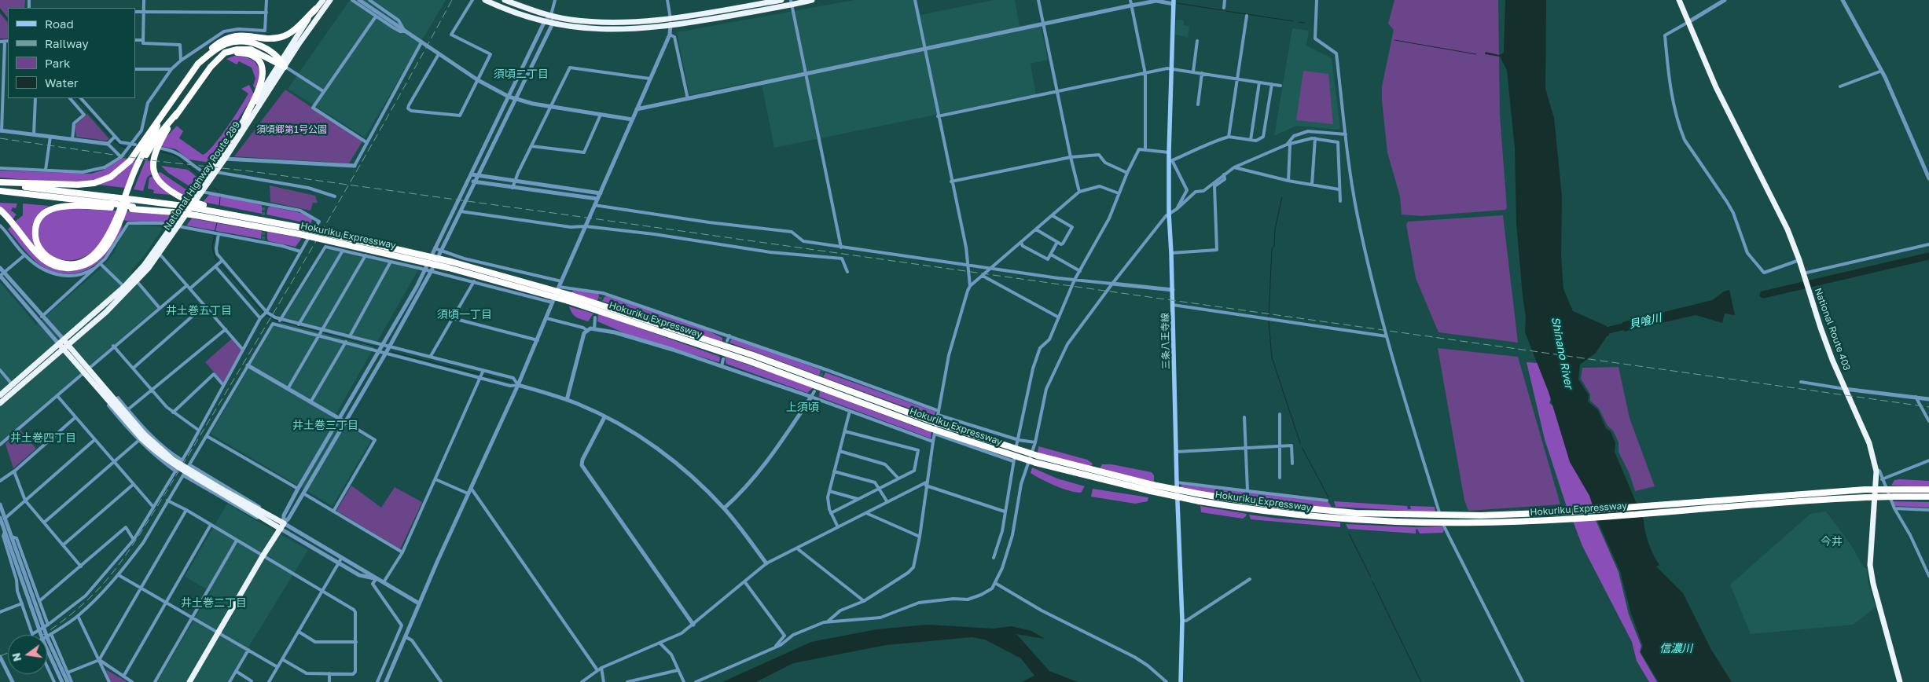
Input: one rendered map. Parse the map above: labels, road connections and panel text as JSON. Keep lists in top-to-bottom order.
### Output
{
  "streets": {
    "highway": ["National Highway Route 289", "Hokuriku Expressway", "National Route 403"],
    "main road": ["三条八王寺線"]
  },
  "districts": [
    "須頃二丁目",
    "井土巻五丁目",
    "須頃一丁目",
    "上須頃",
    "井土巻三丁目",
    "井土巻四丁目",
    "今井",
    "井土巻二丁目"
  ],
  "water": ["貝喰川", "Shinano River", "信濃川"],
  "parks": ["須頃郷第1号公園"],
  "legend": [
    "Road",
    "Railway",
    "Park",
    "Water"
  ],
  "north": "left"
}
